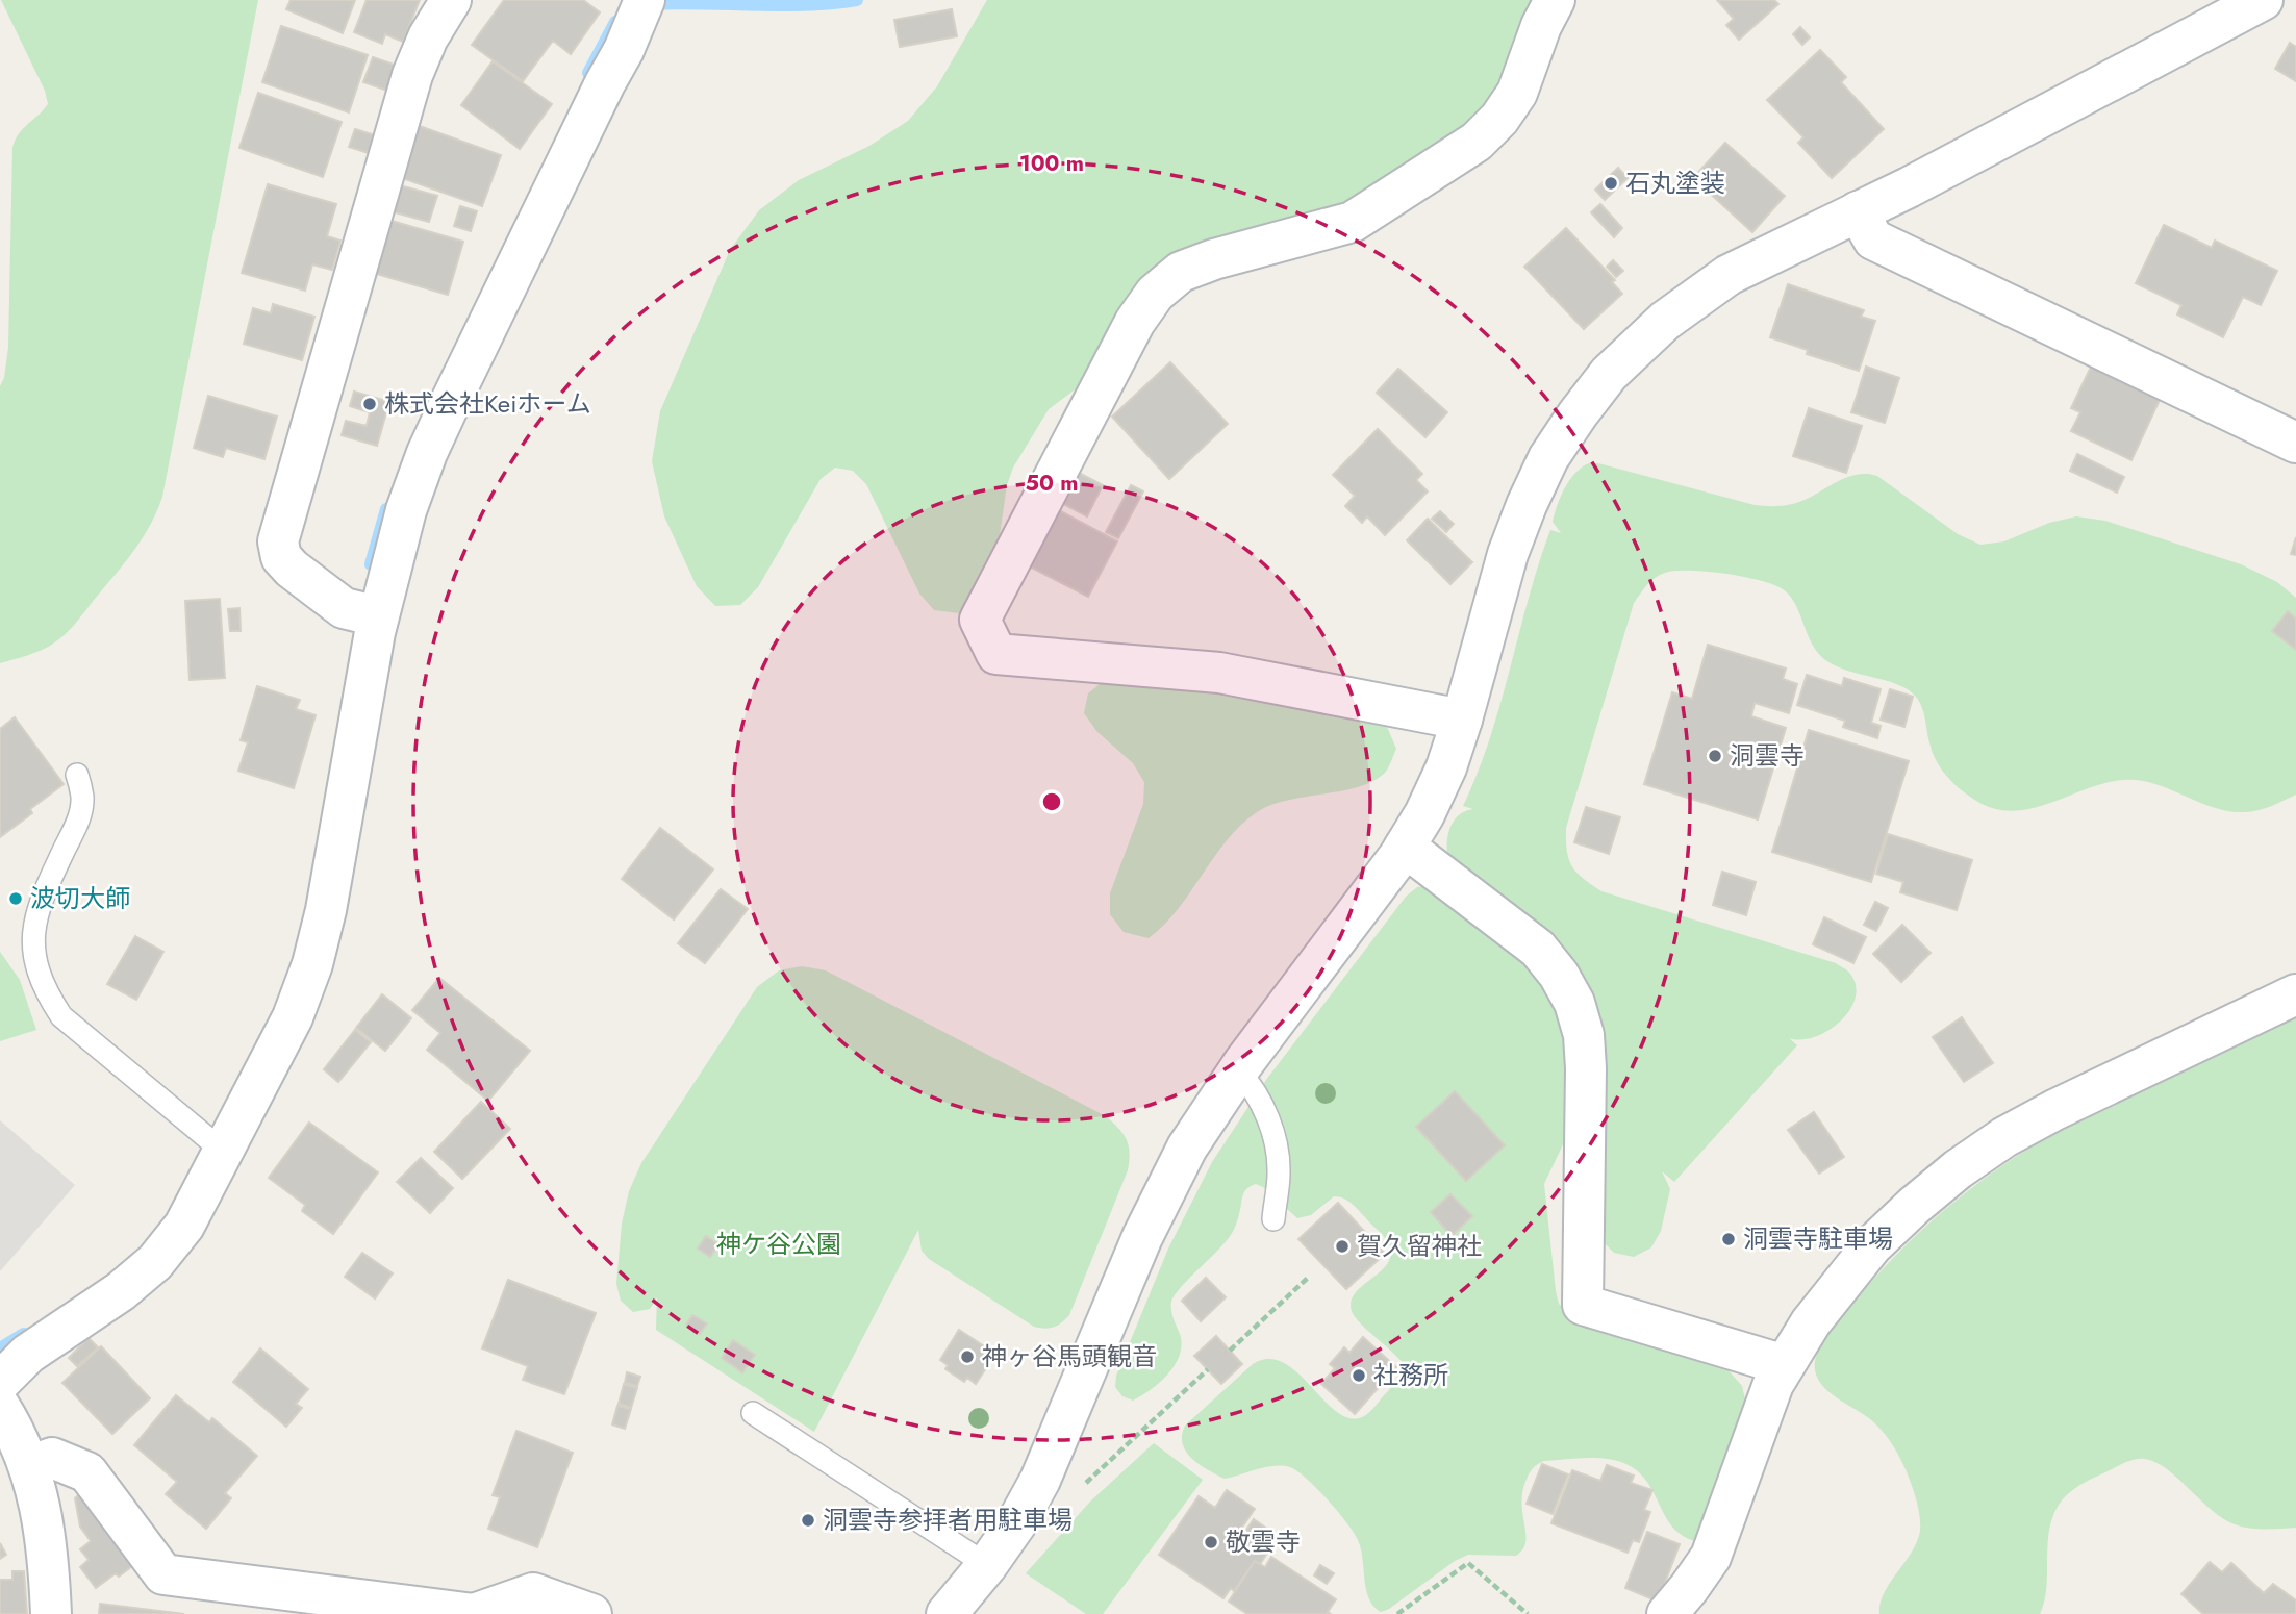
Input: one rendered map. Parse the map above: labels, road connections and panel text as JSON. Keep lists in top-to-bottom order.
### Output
{
  "parks": ["神ケ谷公園"],
  "places": [
    "石丸塗装",
    "株式会社Keiホーム",
    "洞雲寺",
    "波切大師",
    "洞雲寺駐車場",
    "賀久留神社",
    "神ヶ谷馬頭観音",
    "社務所",
    "洞雲寺参拝者用駐車場",
    "敬雲寺"
  ],
  "rings": ["100 m", "50 m"]
}
